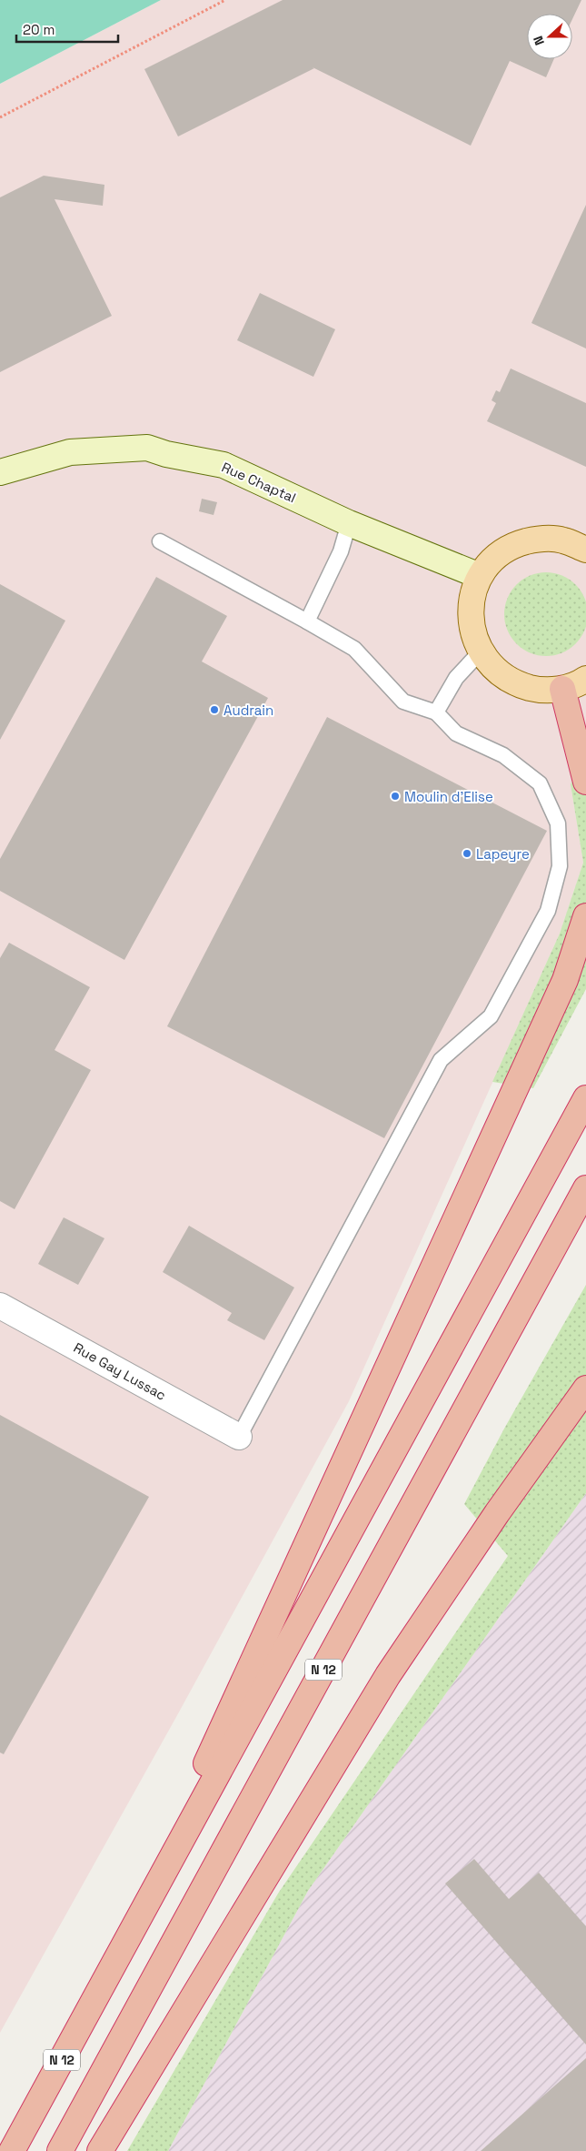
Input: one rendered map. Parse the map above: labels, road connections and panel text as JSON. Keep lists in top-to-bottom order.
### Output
{
  "streets": {
    "highway": ["N 12"],
    "main road": ["Rue Chaptal"],
    "street": ["Rue Gay Lussac"]
  },
  "places": ["Audrain", "Moulin d'Elise", "Lapeyre"],
  "scale_bar": "20 m",
  "north": "left"
}
